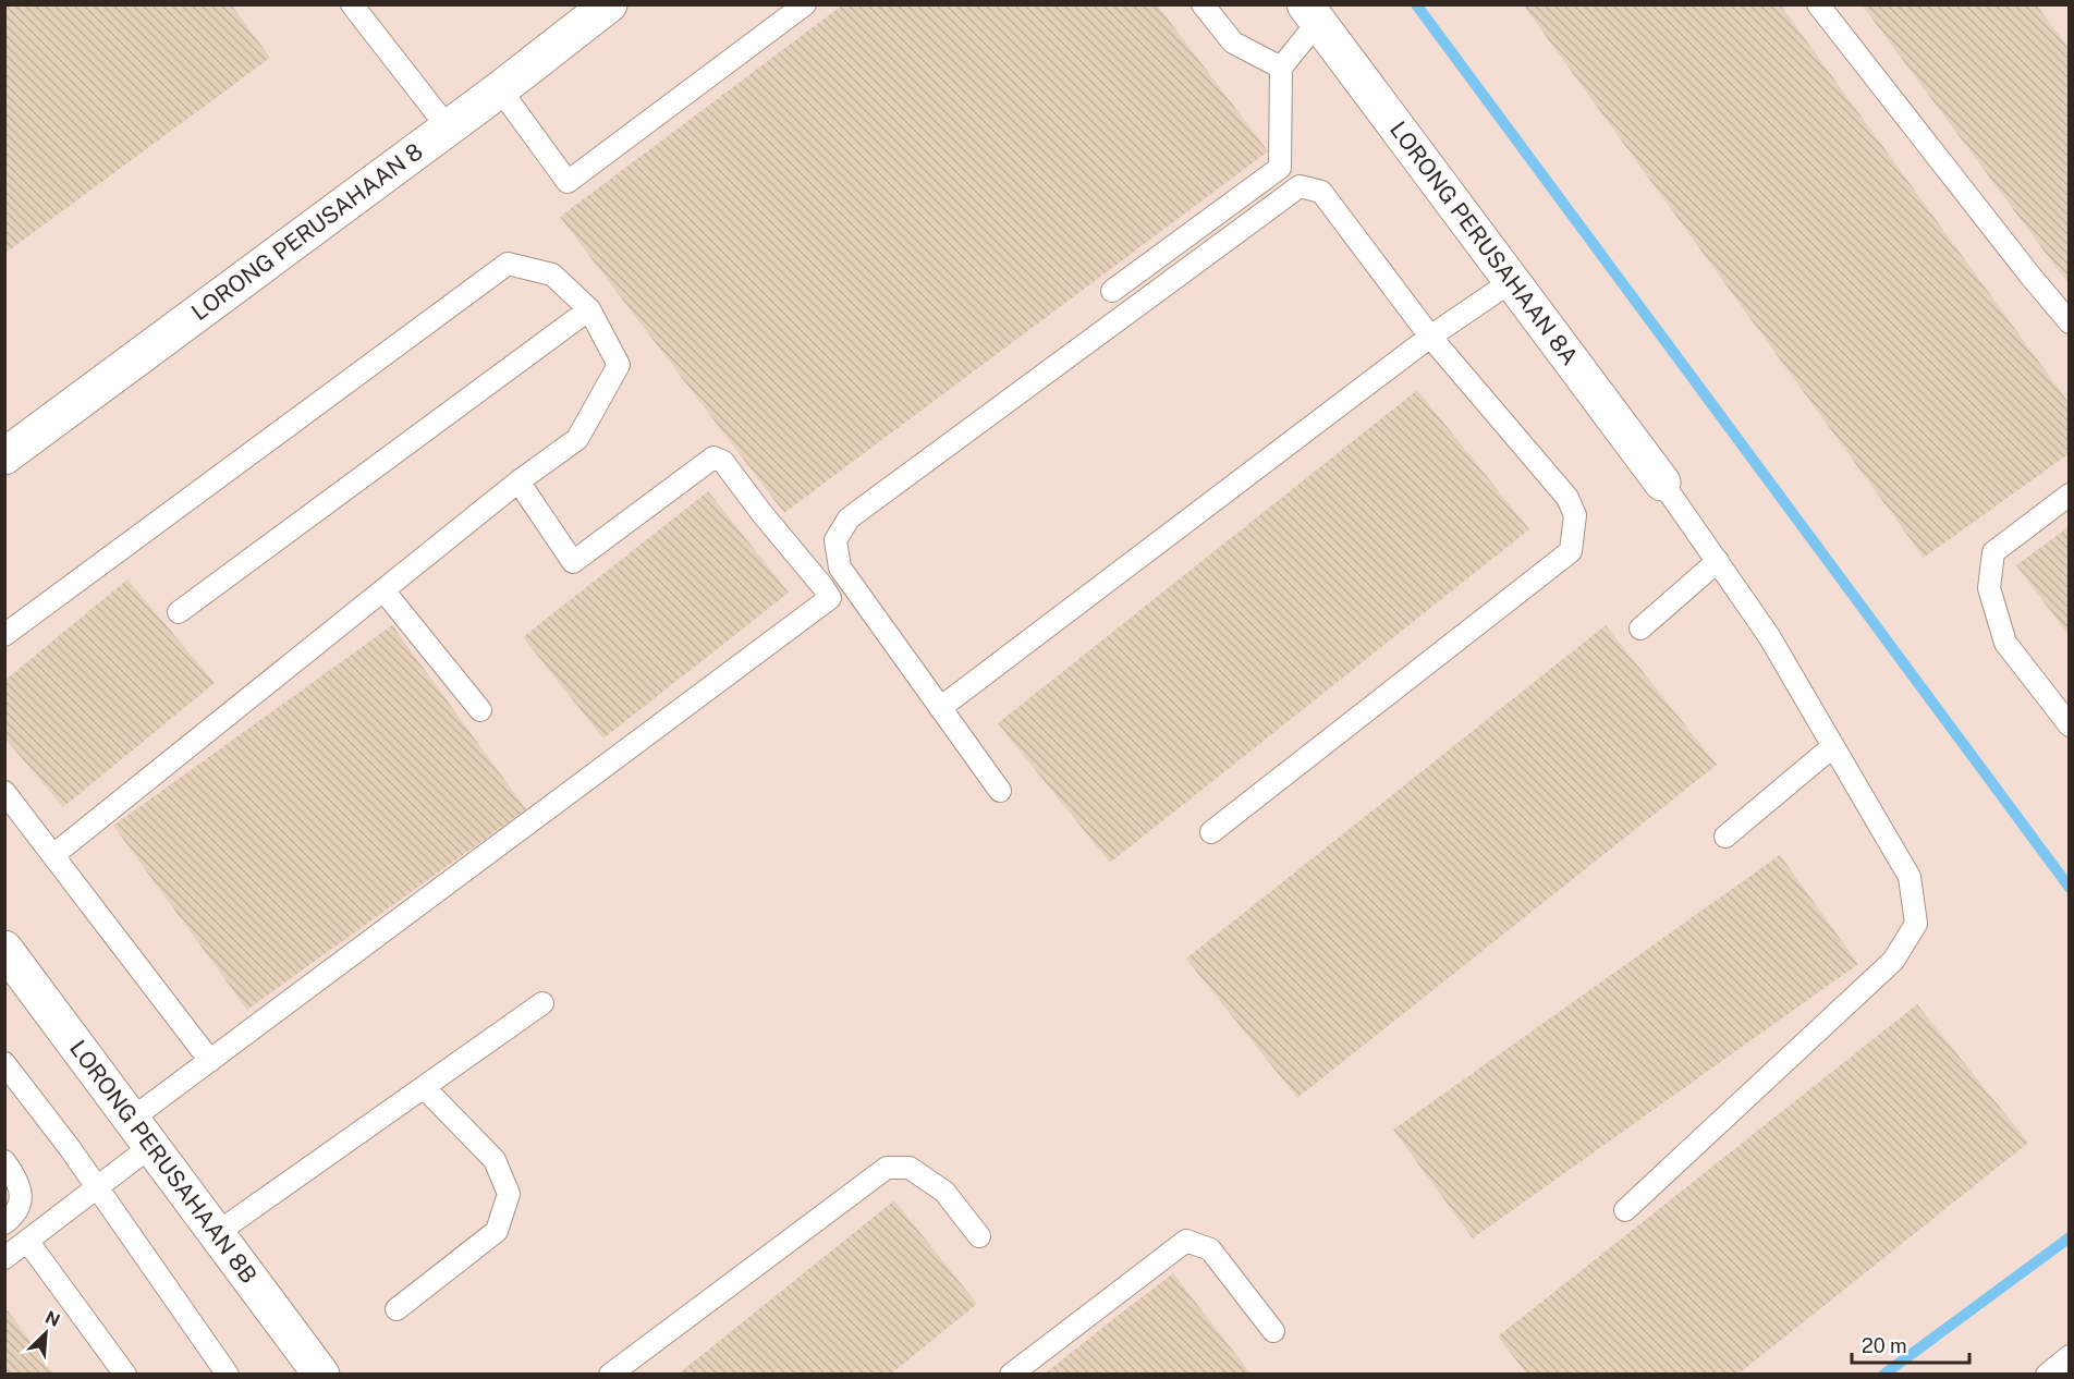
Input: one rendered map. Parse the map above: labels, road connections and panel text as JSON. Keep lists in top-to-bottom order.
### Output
{
  "streets": {
    "street": ["LORONG PERUSAHAAN 8", "LORONG PERUSAHAAN 8A", "LORONG PERUSAHAAN 8B"]
  },
  "scale_bar": "20 m",
  "north": "top right"
}
